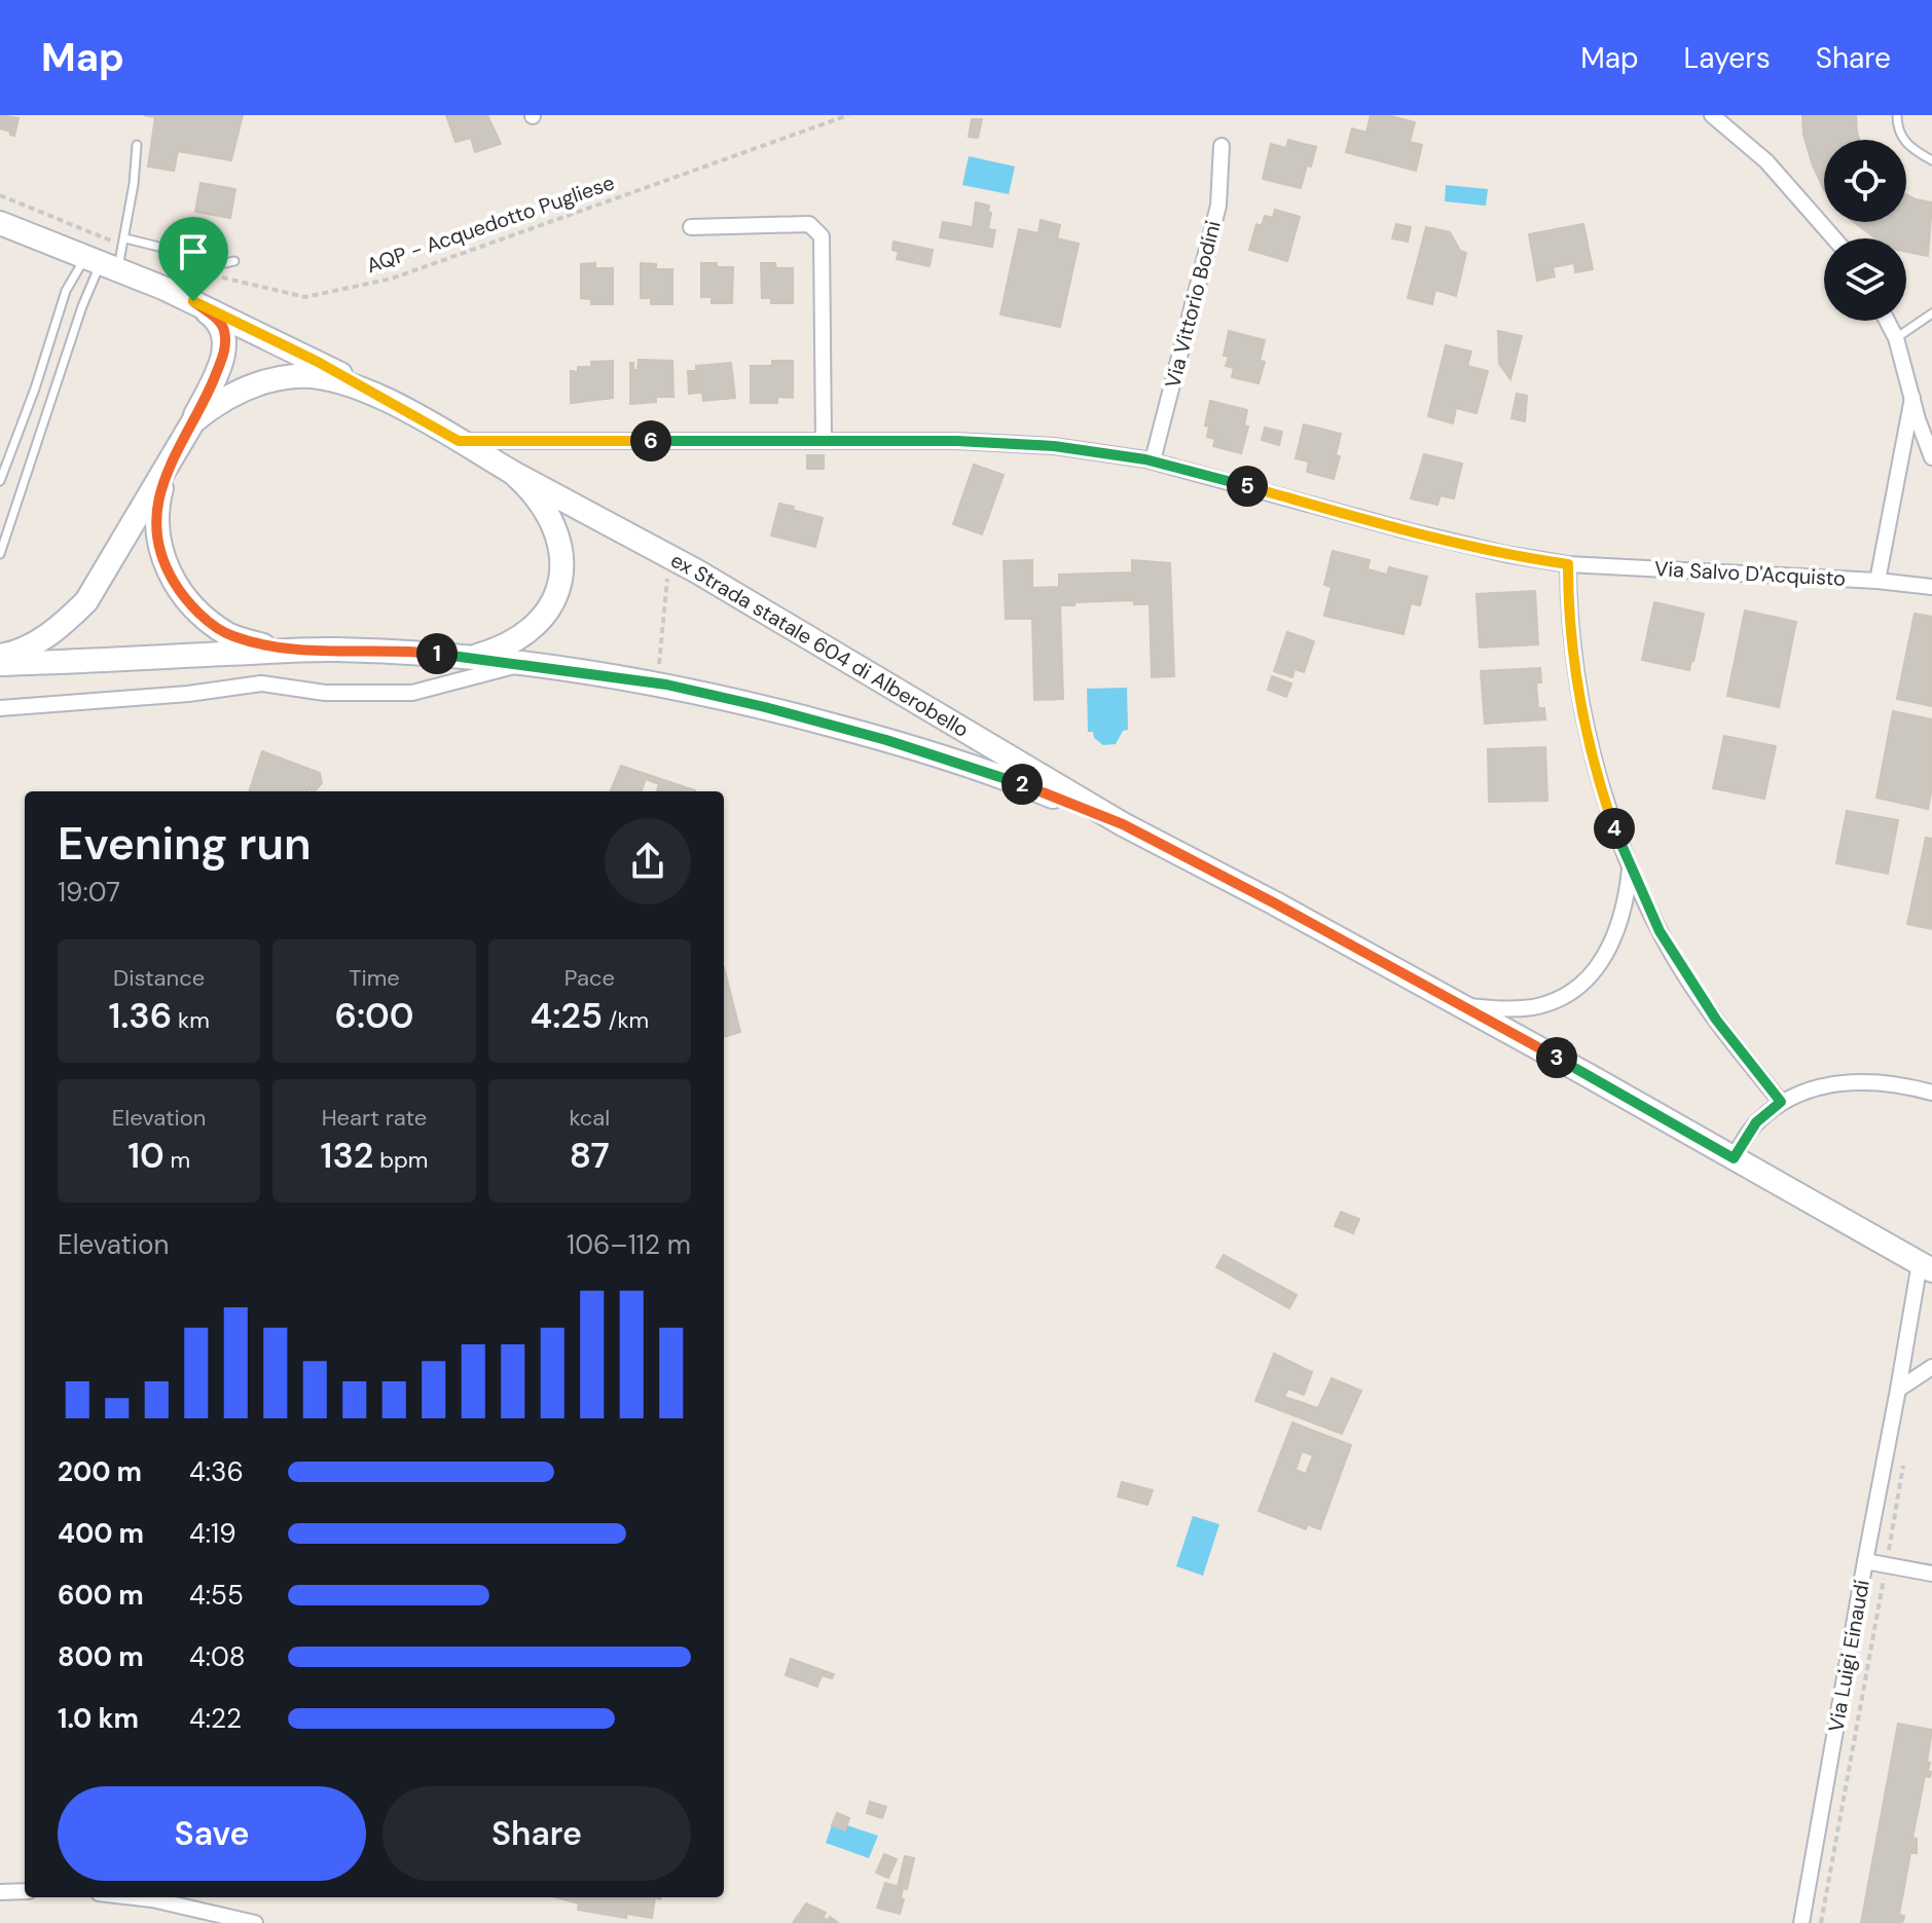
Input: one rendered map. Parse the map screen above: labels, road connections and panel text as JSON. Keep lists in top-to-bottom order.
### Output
{
  "streets": {
    "main road": ["ex Strada statale 604 di Alberobello"],
    "street": ["Via Vittorio Bodini", "Via Salvo D'Acquisto", "Via Luigi Einaudi"],
    "path": ["AQP - Acquedotto Pugliese"]
  },
  "crossings": [
    ["Via Vittorio Bodini", "Via Salvo D'Acquisto"],
    ["ex Strada statale 604 di Alberobello", "Via Luigi Einaudi"]
  ],
  "page": {
    "header": "Map",
    "nav": ["Map", "Layers", "Share"],
    "pins": [
      "6",
      "5",
      "1",
      "2",
      "4",
      "3"
    ],
    "heading": ["Evening run", "19:07"],
    "stats": [
      ["Distance", "1.36 km"],
      ["Time", "6:00"],
      ["Pace", "4:25 /km"],
      ["Elevation", "10 m"],
      ["Heart rate", "132 bpm"],
      ["kcal", "87"]
    ],
    "chart": ["Elevation", "106–112 m"],
    "list": [
      {
        "name": "200 m",
        "note": "4:36"
      },
      {
        "name": "400 m",
        "note": "4:19"
      },
      {
        "name": "600 m",
        "note": "4:55"
      },
      {
        "name": "800 m",
        "note": "4:08"
      },
      {
        "name": "1.0 km",
        "note": "4:22"
      }
    ],
    "buttons": ["Save", "Share"]
  }
}
